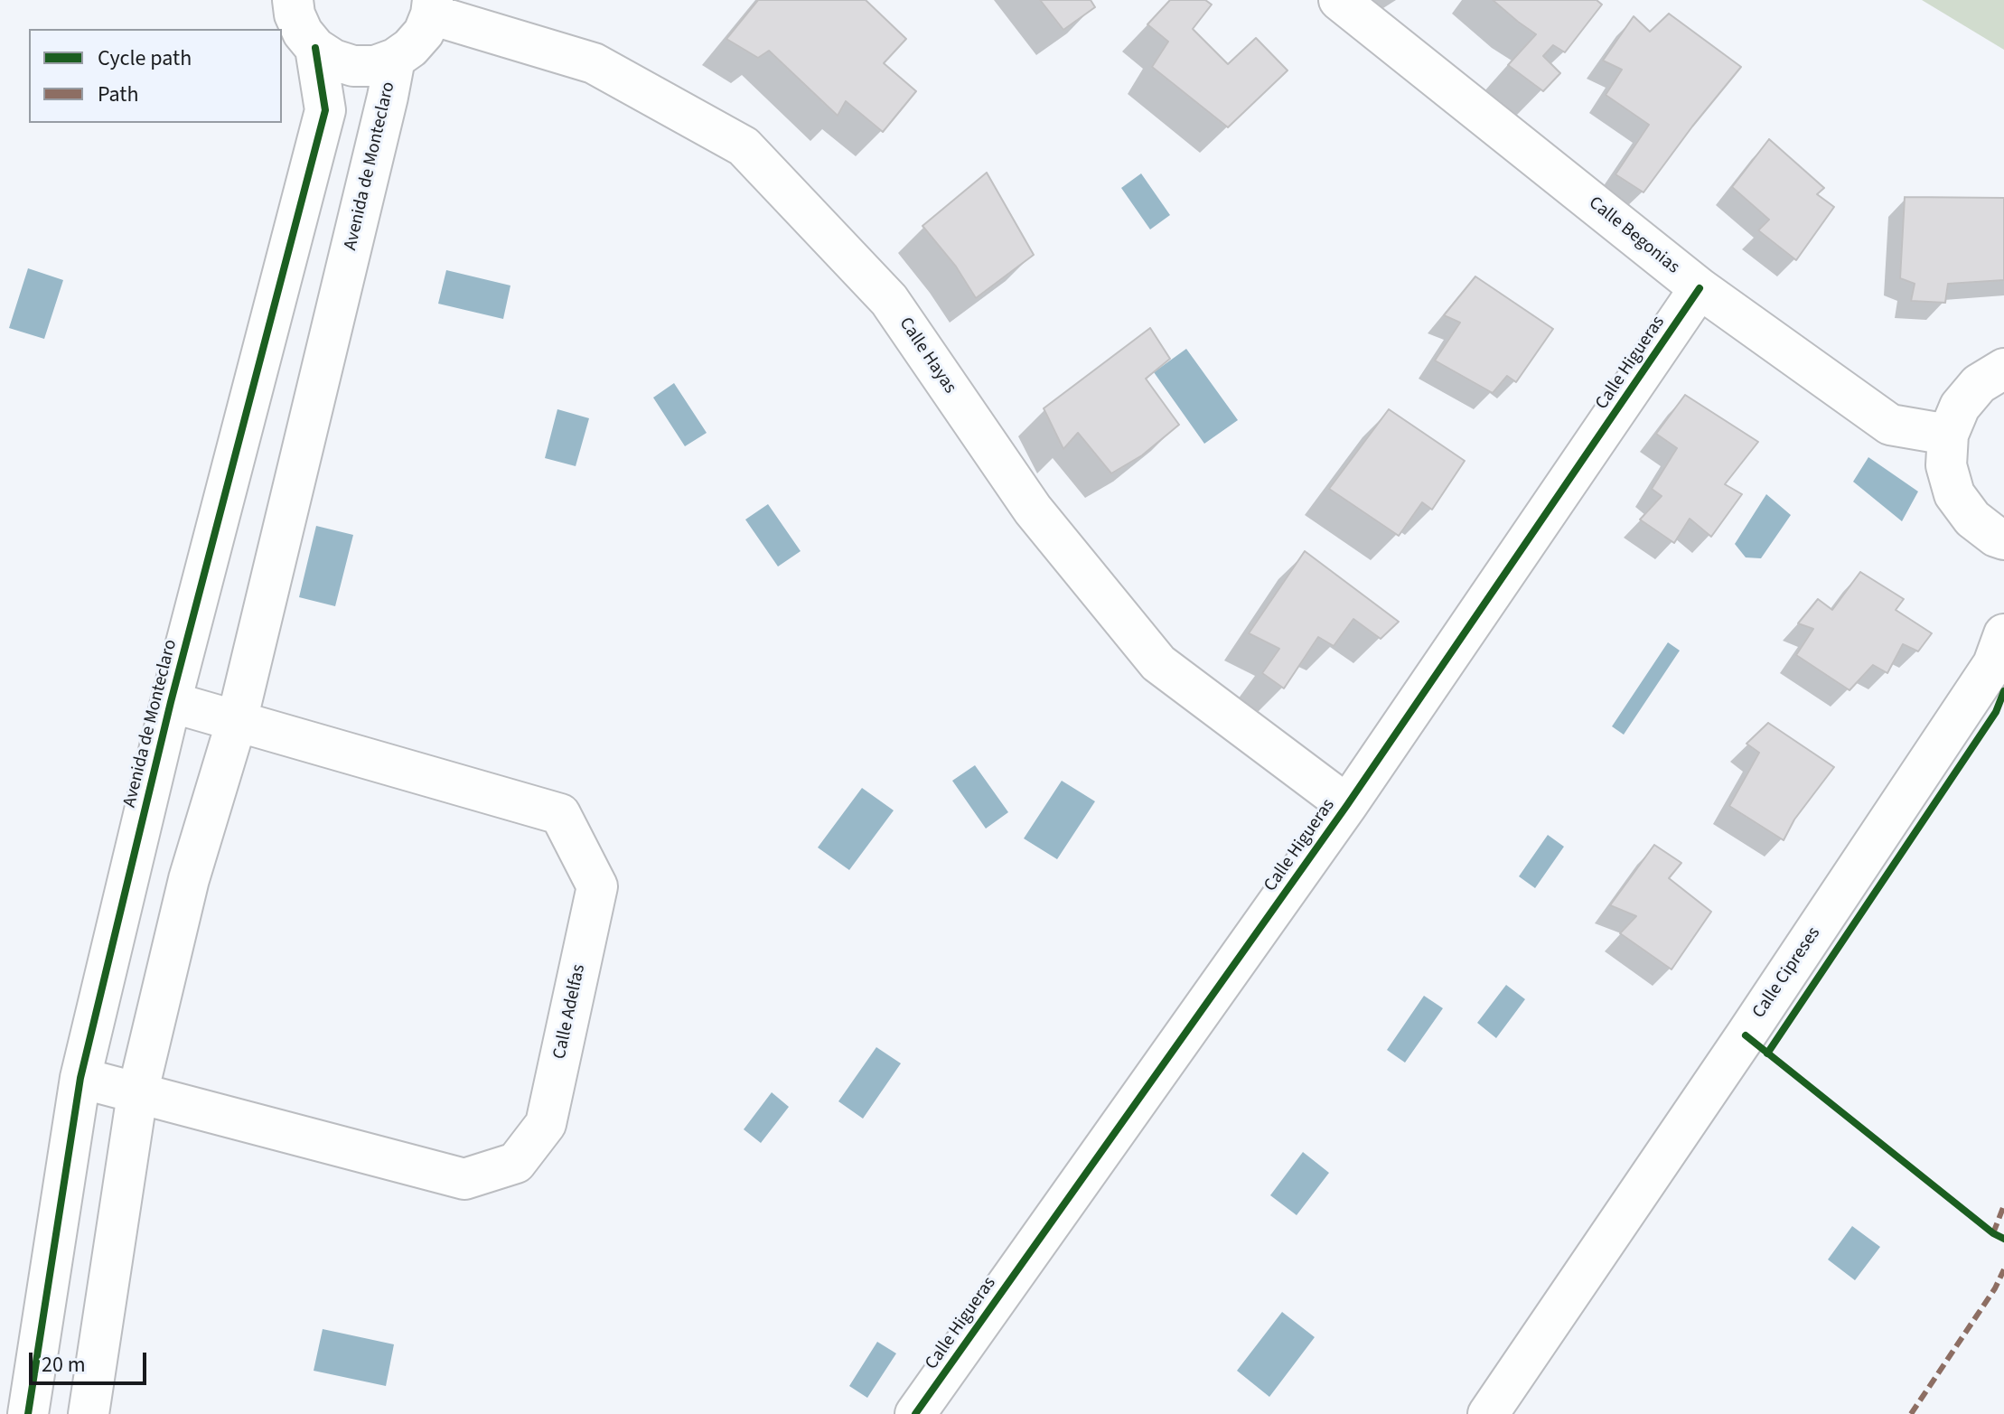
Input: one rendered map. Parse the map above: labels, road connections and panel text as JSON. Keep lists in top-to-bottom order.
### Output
{
  "streets": {
    "street": [
      "Avenida de Monteclaro",
      "Calle Begonias",
      "Calle Hayas",
      "Calle Higueras",
      "Calle Cipreses",
      "Calle Adelfas"
    ]
  },
  "crossings": [
    ["Avenida de Monteclaro", "Calle Adelfas"],
    ["Calle Begonias", "Calle Higueras"],
    ["Calle Hayas", "Calle Higueras"]
  ],
  "legend": ["Cycle path", "Path"],
  "scale_bar": "20 m"
}
